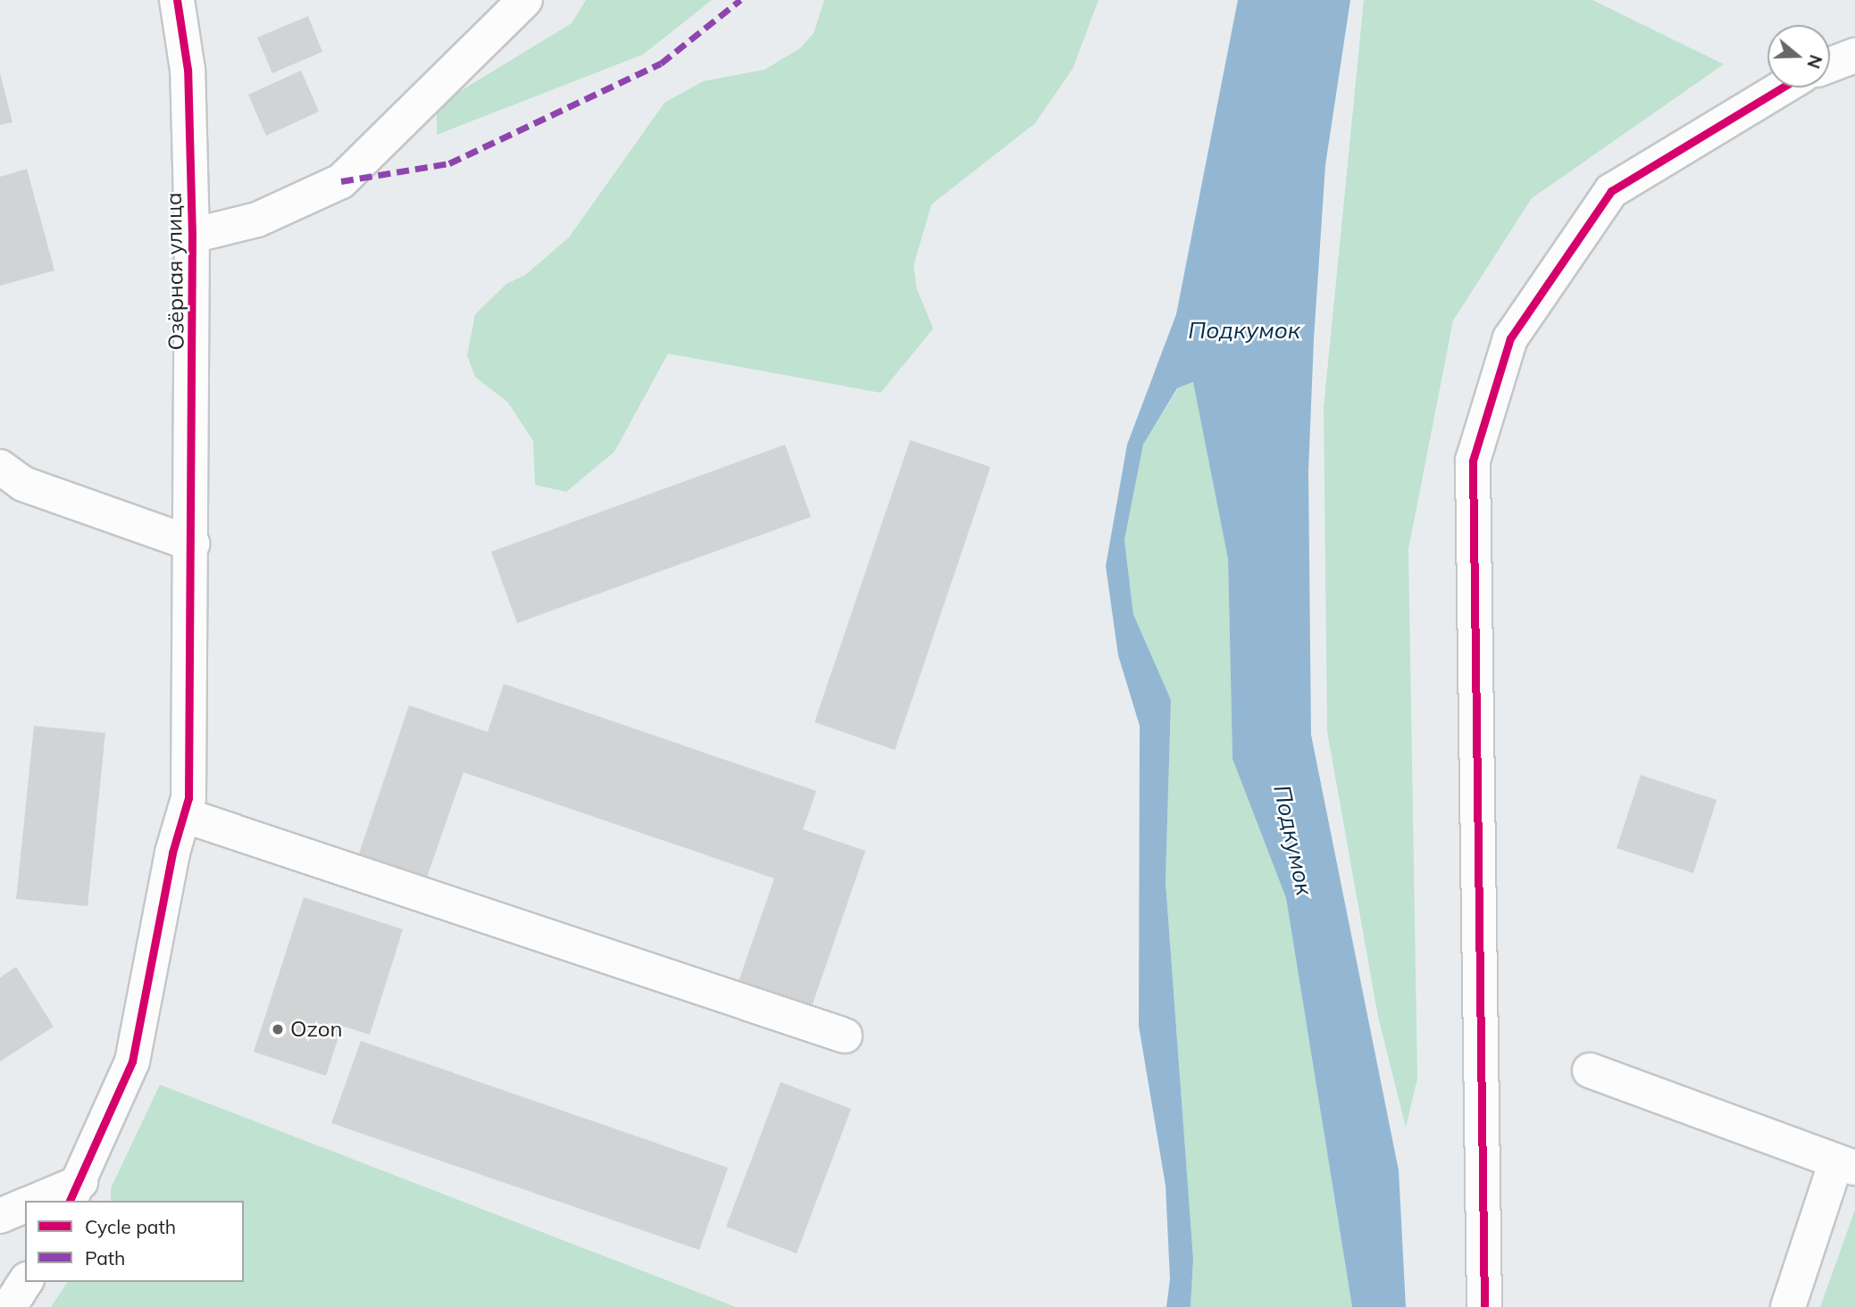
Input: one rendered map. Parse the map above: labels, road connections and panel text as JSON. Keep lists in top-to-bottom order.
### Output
{
  "streets": {
    "street": ["Озёрная улица"]
  },
  "water": ["Подкумок"],
  "places": ["Ozon"],
  "legend": ["Cycle path", "Path"],
  "north": "right"
}
